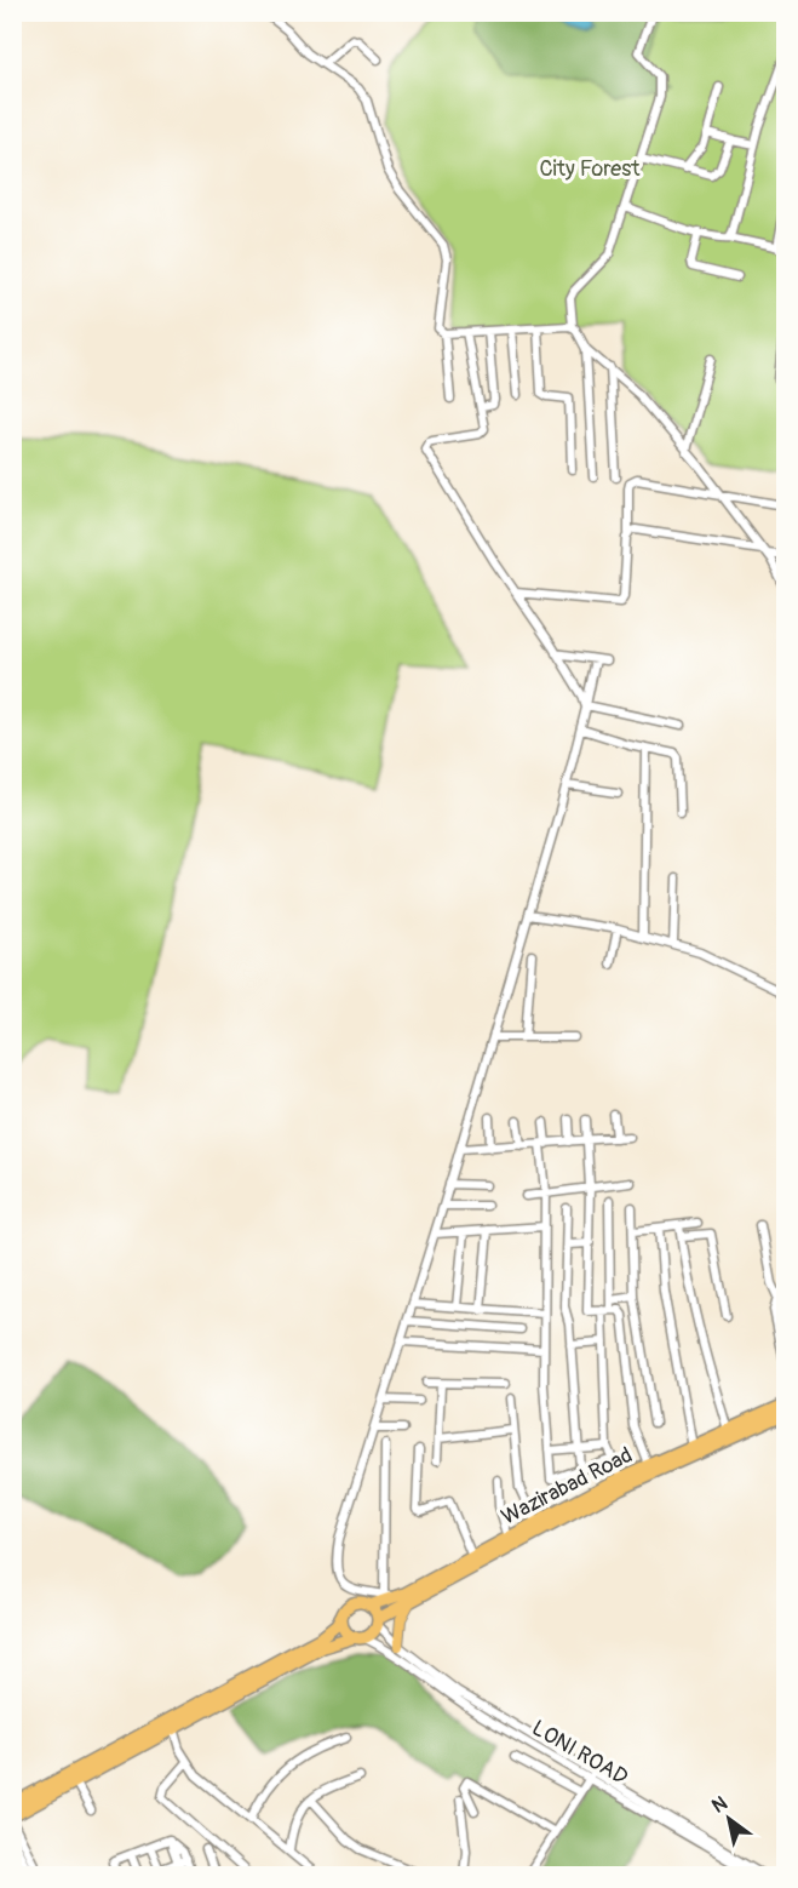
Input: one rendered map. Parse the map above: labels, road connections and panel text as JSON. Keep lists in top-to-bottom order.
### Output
{
  "streets": {
    "highway": ["Wazirabad Road"],
    "street": ["LONI ROAD"]
  },
  "parks": ["City Forest"],
  "north": "top left"
}
